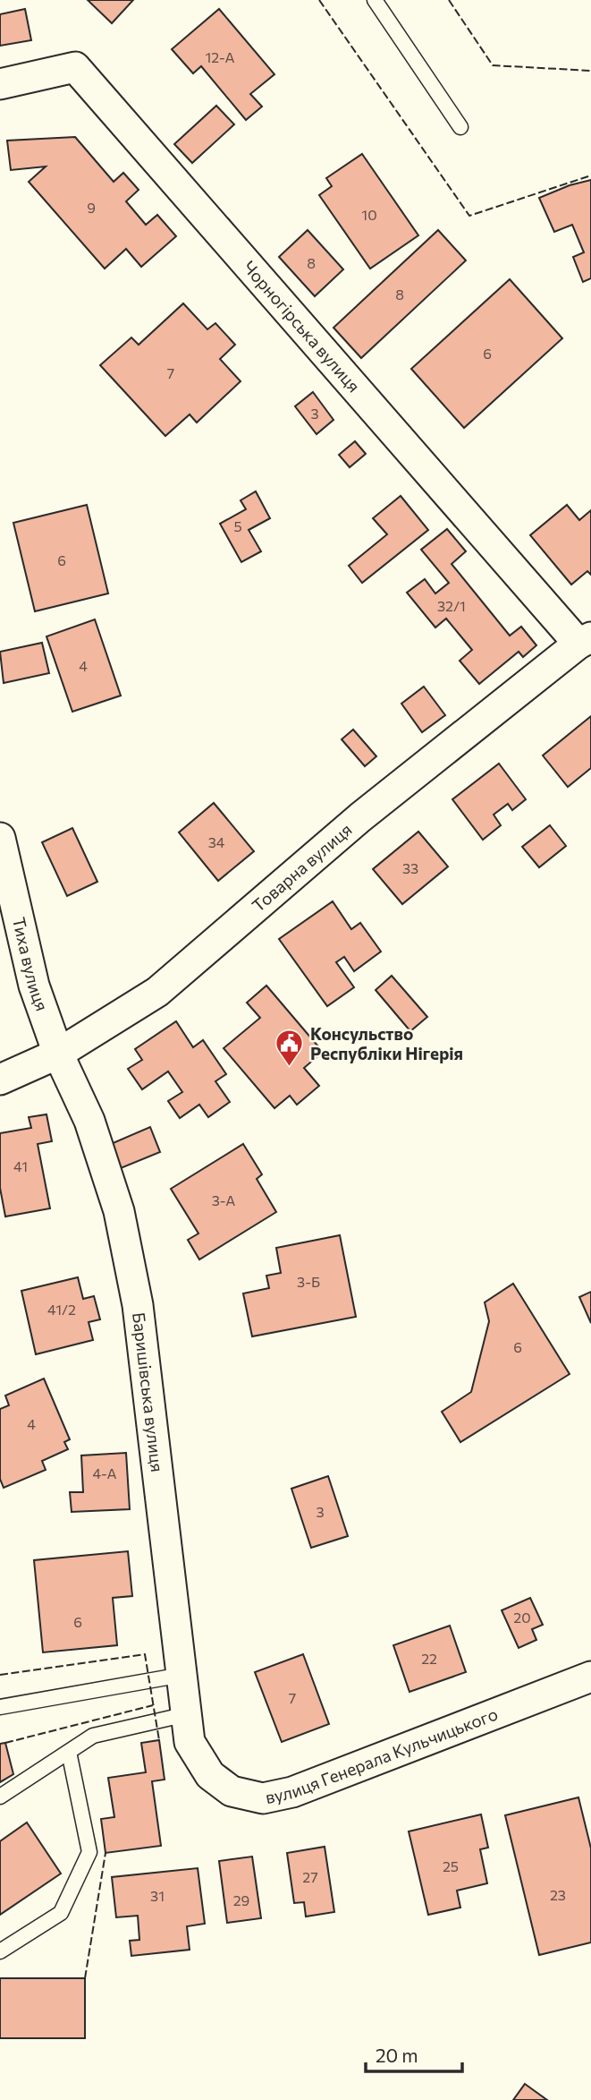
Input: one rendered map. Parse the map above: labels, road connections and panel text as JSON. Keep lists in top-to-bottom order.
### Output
{
  "streets": {
    "street": [
      "Чорногірська вулиця",
      "Товарна вулиця",
      "Тиха вулиця",
      "Баришівська вулиця",
      "вулиця Генерала Кульчицького"
    ]
  },
  "crossings": [
    ["Чорногірська вулиця", "Товарна вулиця"],
    ["Товарна вулиця", "Тиха вулиця"],
    ["Товарна вулиця", "Баришівська вулиця"],
    ["Тиха вулиця", "Баришівська вулиця"],
    ["Баришівська вулиця", "вулиця Генерала Кульчицького"]
  ],
  "places": {
    "public building": ["Консульство Республіки Нігерія"]
  },
  "house_numbers": [
    "12-А",
    "9",
    "10",
    "8",
    "8",
    "6",
    "7",
    "3",
    "5",
    "6",
    "32/1",
    "4",
    "34",
    "33",
    "41",
    "3-А",
    "3-Б",
    "41/2",
    "6",
    "4",
    "4-А",
    "3",
    "20",
    "6",
    "22",
    "7",
    "25",
    "27",
    "23",
    "31",
    "29"
  ],
  "scale_bar": "20 m"
}
